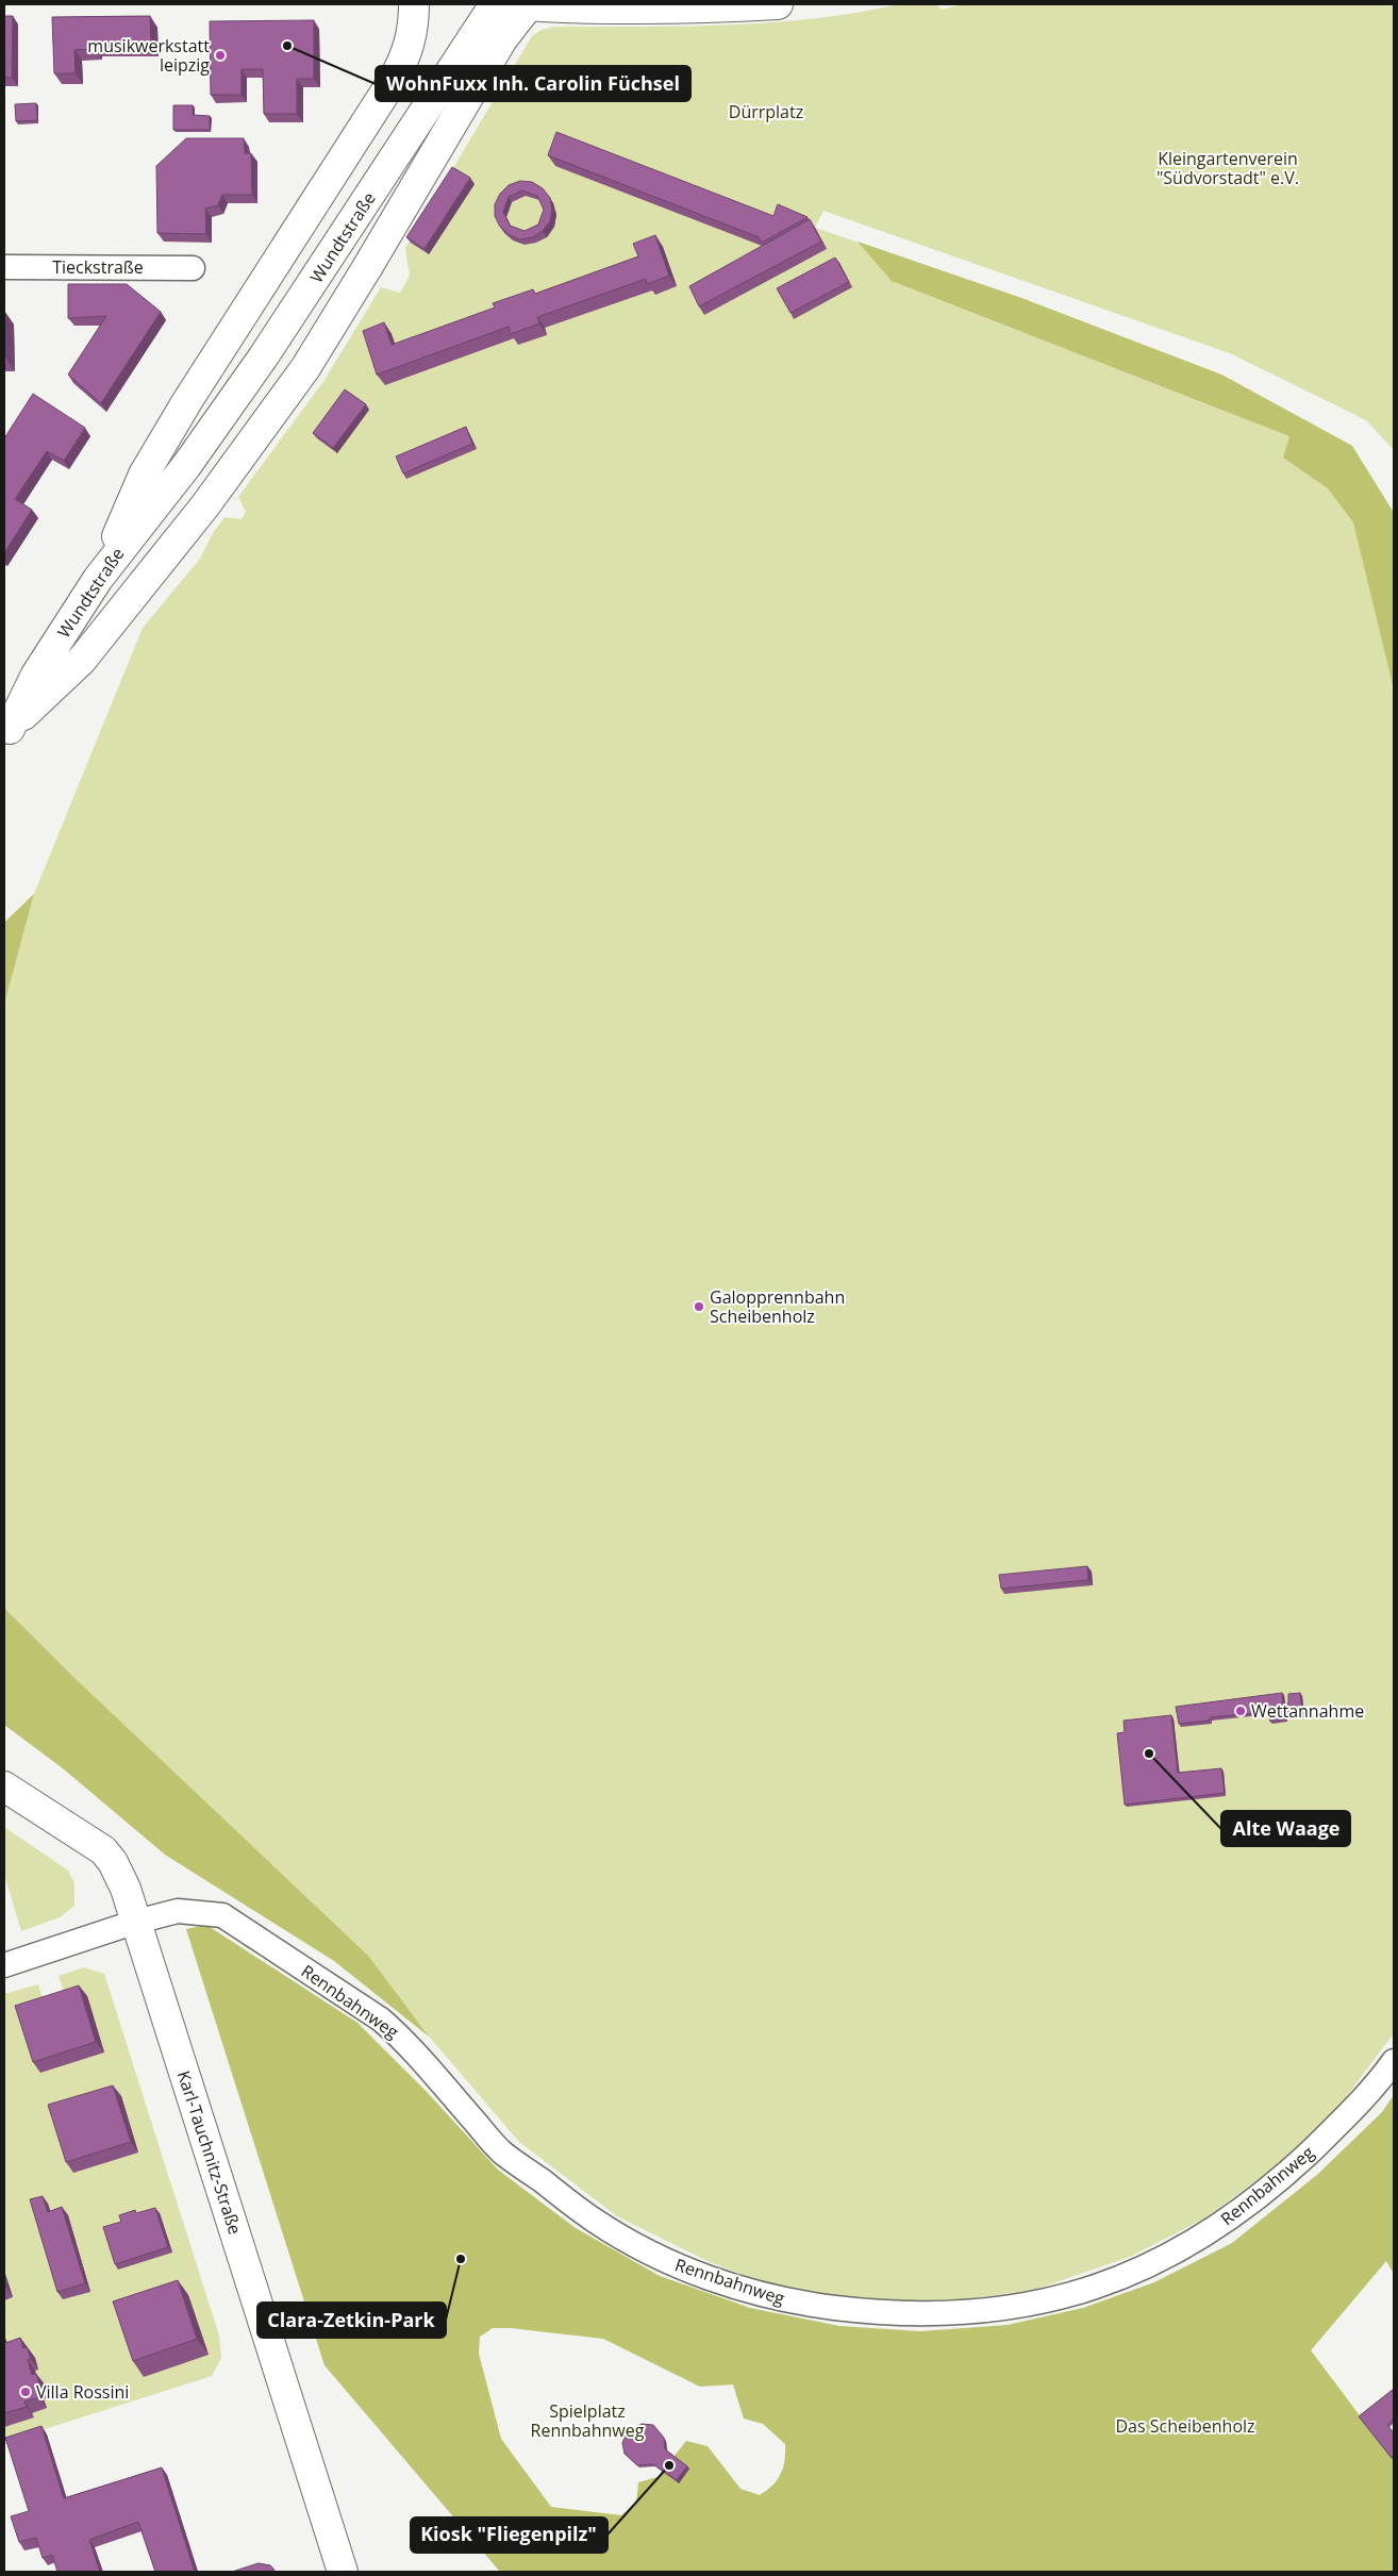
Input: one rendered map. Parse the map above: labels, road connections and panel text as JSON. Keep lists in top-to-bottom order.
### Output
{
  "streets": {
    "main road": ["Wundtstraße", "Karl-Tauchnitz-Straße"],
    "street": ["Tieckstraße", "Rennbahnweg"]
  },
  "crossings": [
    ["Rennbahnweg", "Karl-Tauchnitz-Straße"]
  ],
  "parks": [
    "Dürrplatz",
    "Kleingartenverein \"Südvorstadt\" e.V.",
    "Spielplatz Rennbahnweg",
    "Das Scheibenholz"
  ],
  "places": [
    "WohnFuxx Inh. Carolin Füchsel",
    "musikwerkstatt leipzig",
    "Galopprennbahn Scheibenholz",
    "Wettannahme",
    "Alte Waage",
    "Clara-Zetkin-Park",
    "Villa Rossini",
    "Kiosk \"Fliegenpilz\""
  ]
}
